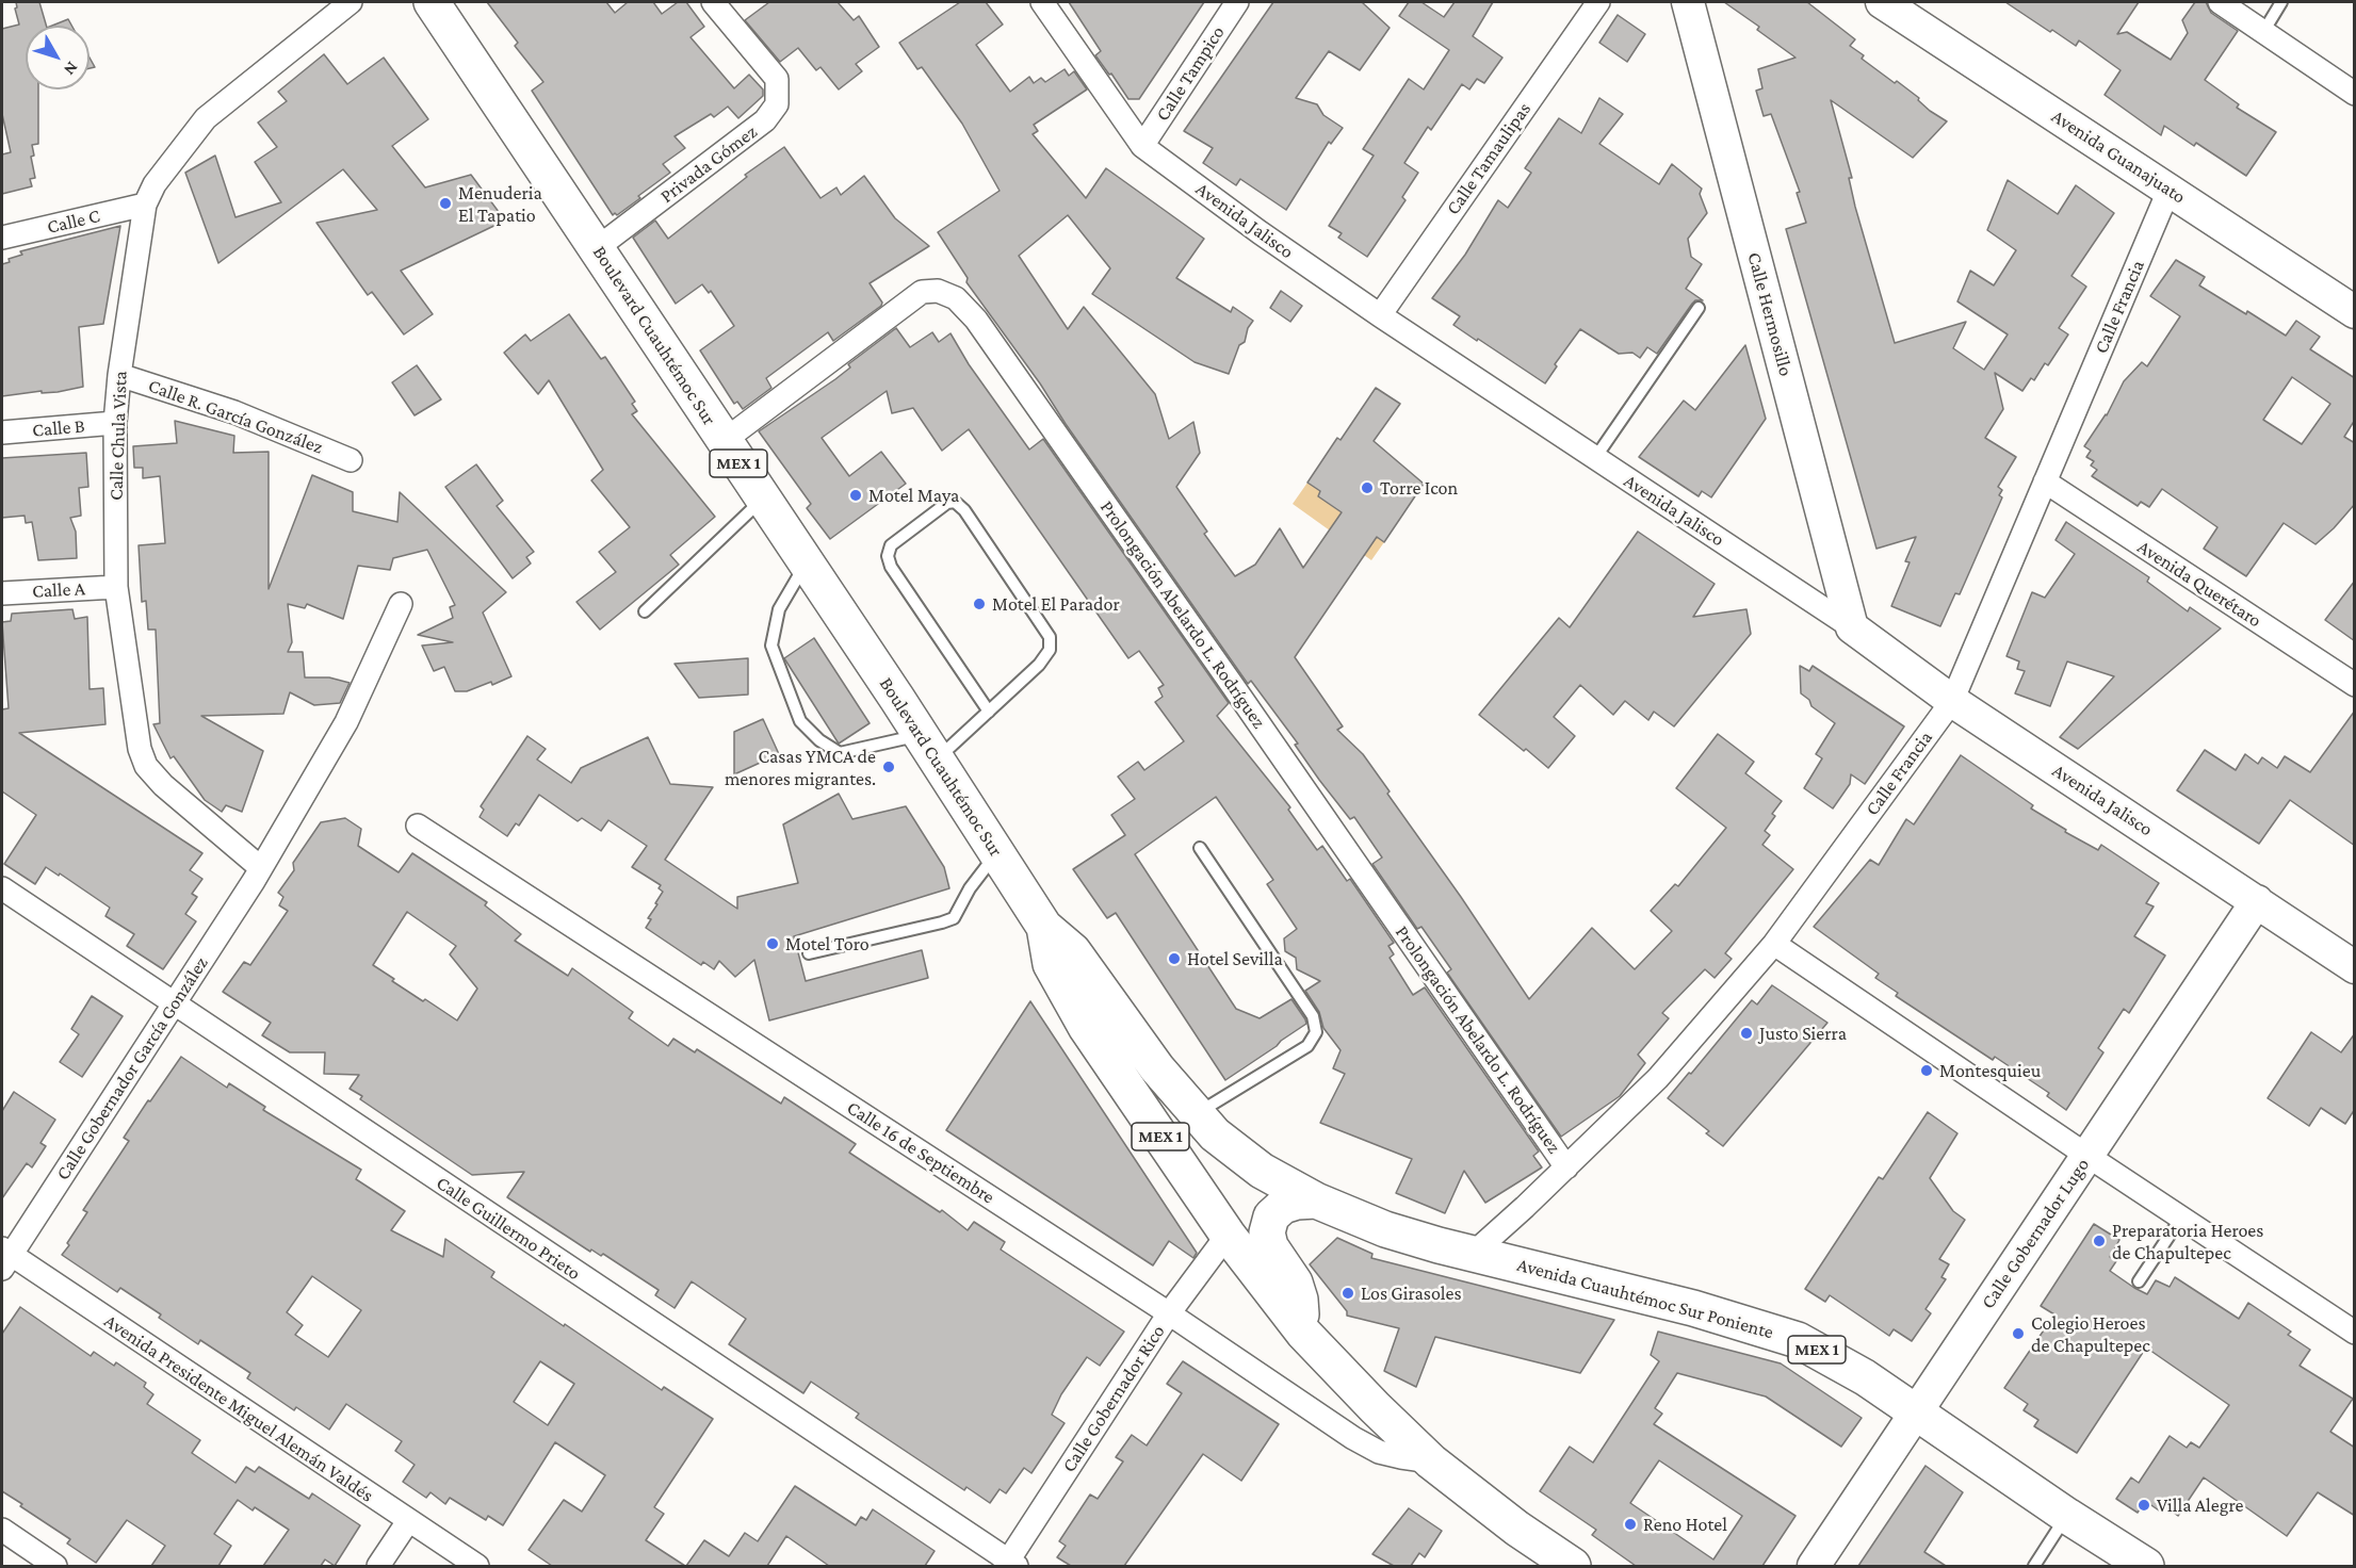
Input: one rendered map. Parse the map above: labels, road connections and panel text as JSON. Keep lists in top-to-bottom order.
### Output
{
  "streets": {
    "main road": ["Boulevard Cuauhtémoc Sur", "MEX 1", "Avenida Cuauhtémoc Sur Poniente"],
    "street": [
      "Calle Tampico",
      "Avenida Guanajuato",
      "Calle Tamaulipas",
      "Privada Gómez",
      "Avenida Jalisco",
      "Calle C",
      "Calle Francia",
      "Calle Hermosillo",
      "Calle R. García González",
      "Calle B",
      "Calle Chula Vista",
      "Avenida Querétaro",
      "Calle A",
      "Prolongación Abelardo L. Rodríguez",
      "Calle Gobernador García González",
      "Calle 16 de Septiembre",
      "Calle Guillermo Prieto",
      "Calle Gobernador Lugo",
      "Calle Gobernador Rico",
      "Avenida Presidente Miguel Alemán Valdés"
    ]
  },
  "crossings": [
    ["Calle Tampico", "Avenida Jalisco"],
    ["Avenida Guanajuato", "Calle Francia"],
    ["Calle Tamaulipas", "Avenida Jalisco"],
    ["Privada Gómez", "Boulevard Cuauhtémoc Sur"],
    ["Avenida Jalisco", "Calle Francia"],
    ["Avenida Jalisco", "Calle Hermosillo"],
    ["Avenida Jalisco", "Calle Gobernador Lugo"],
    ["Calle C", "Calle Chula Vista"],
    ["Calle Francia", "Avenida Querétaro"],
    ["Calle Francia", "Prolongación Abelardo L. Rodríguez"],
    ["Calle Francia", "Avenida Cuauhtémoc Sur Poniente"],
    ["Boulevard Cuauhtémoc Sur", "MEX 1"],
    ["Boulevard Cuauhtémoc Sur", "Prolongación Abelardo L. Rodríguez"],
    ["Boulevard Cuauhtémoc Sur", "Avenida Cuauhtémoc Sur Poniente"],
    ["Boulevard Cuauhtémoc Sur", "Calle Gobernador Rico"],
    ["Calle R. García González", "Calle Chula Vista"],
    ["Calle B", "Calle Chula Vista"],
    ["Calle Chula Vista", "Calle A"],
    ["Calle Chula Vista", "Calle Gobernador García González"],
    ["MEX 1", "Calle 16 de Septiembre"],
    ["Calle Gobernador García González", "Calle Guillermo Prieto"],
    ["Calle Gobernador García González", "Avenida Presidente Miguel Alemán Valdés"],
    ["Calle 16 de Septiembre", "Calle Gobernador Rico"],
    ["Calle Guillermo Prieto", "Calle Gobernador Rico"],
    ["Calle Gobernador Lugo", "Avenida Cuauhtémoc Sur Poniente"]
  ],
  "places": [
    "Menuderia El Tapatio",
    "Torre Icon",
    "Motel Maya",
    "Motel El Parador",
    "Casas YMCA de menores migrantes.",
    "Motel Toro",
    "Hotel Sevilla",
    "Justo Sierra",
    "Montesquieu",
    "Preparatoria Heroes de Chapultepec",
    "Los Girasoles",
    "Colegio Heroes de Chapultepec",
    "Villa Alegre",
    "Reno Hotel"
  ],
  "north": "bottom right"
}
